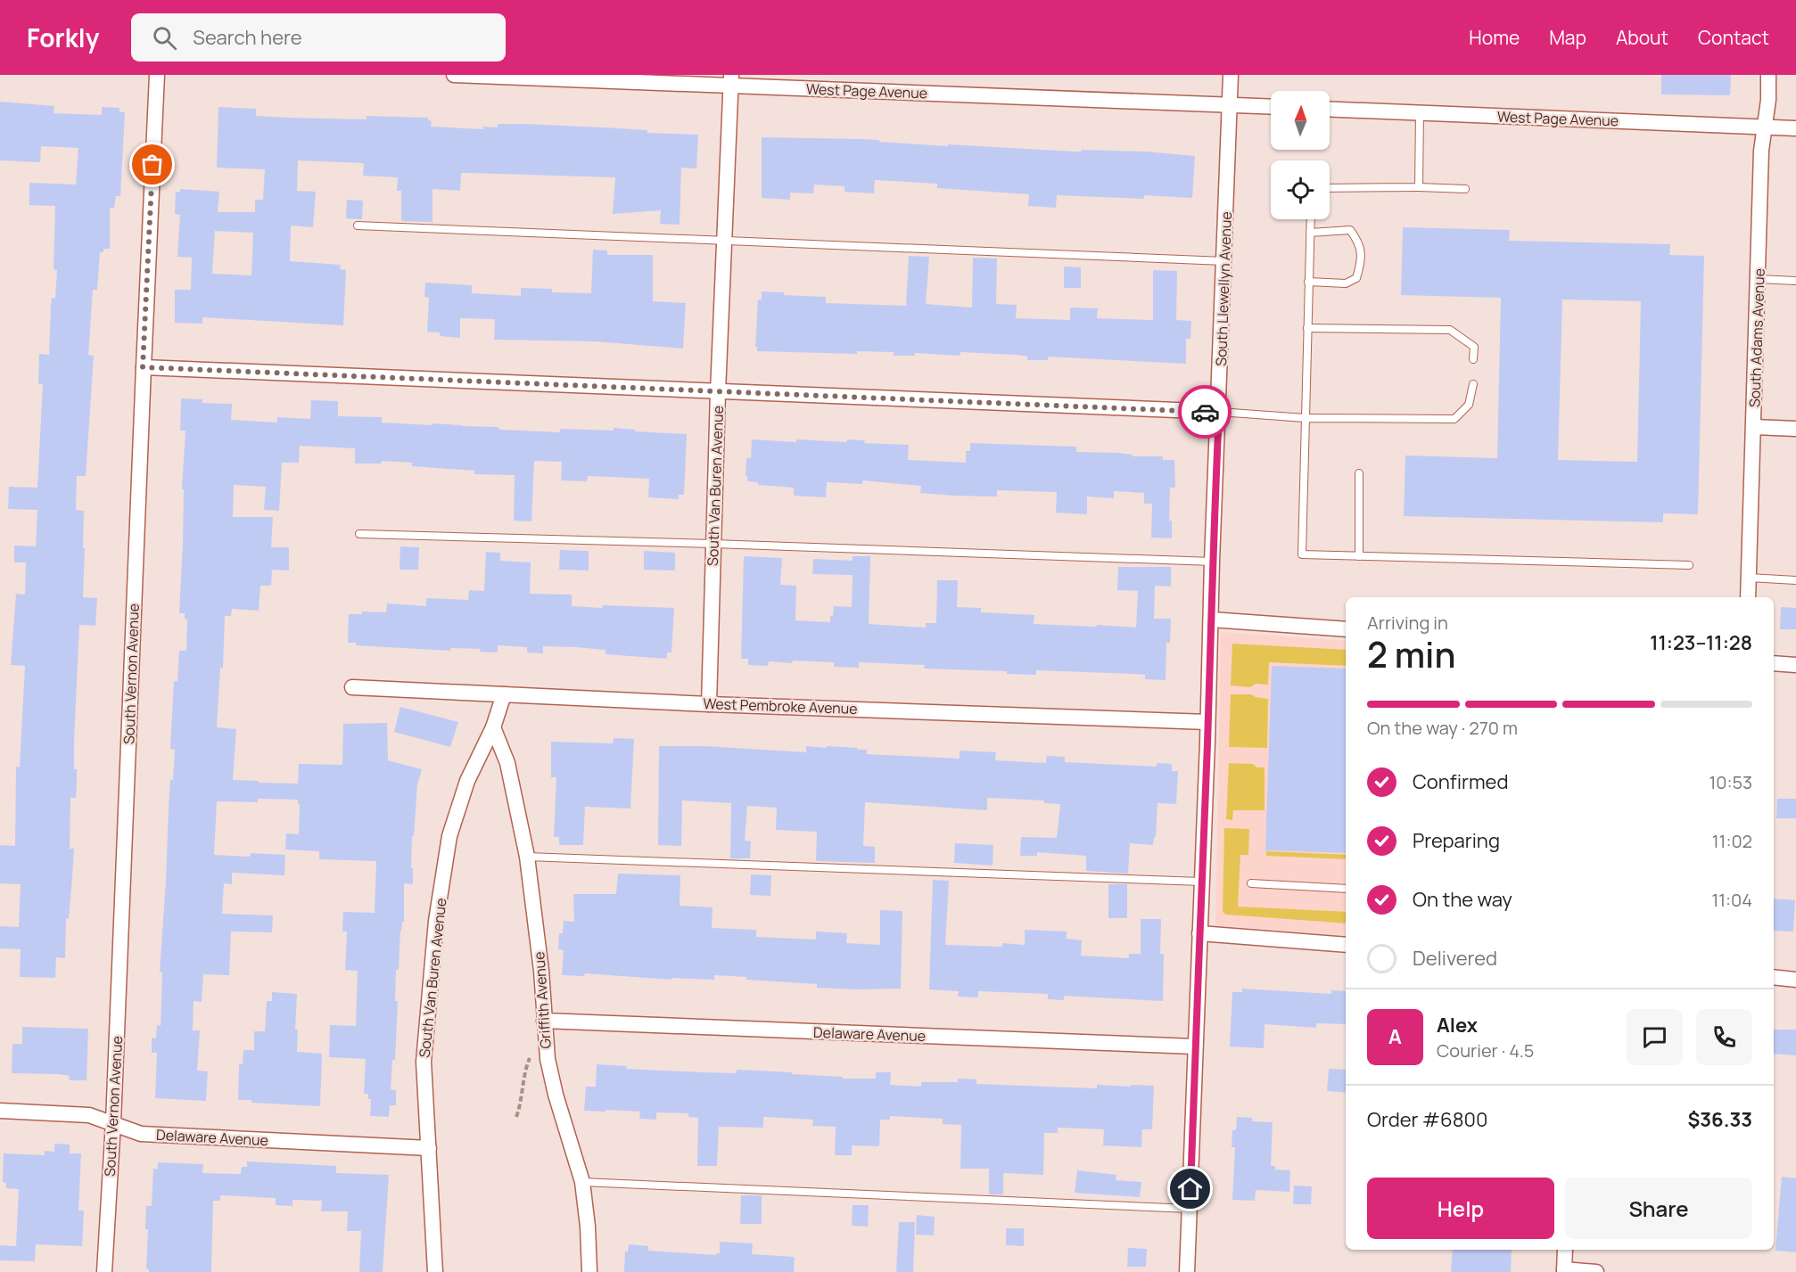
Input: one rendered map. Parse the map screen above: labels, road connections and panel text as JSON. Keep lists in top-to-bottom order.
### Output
{
  "streets": {
    "street": [
      "West Page Avenue",
      "South Llewellyn Avenue",
      "South Adams Avenue",
      "South Van Buren Avenue",
      "South Vernon Avenue",
      "West Pembroke Avenue",
      "Griffith Avenue",
      "Delaware Avenue"
    ]
  },
  "crossings": [
    ["West Page Avenue", "South Llewellyn Avenue"],
    ["West Page Avenue", "South Adams Avenue"],
    ["West Page Avenue", "South Van Buren Avenue"],
    ["South Llewellyn Avenue", "West Pembroke Avenue"],
    ["South Llewellyn Avenue", "Delaware Avenue"],
    ["South Van Buren Avenue", "West Pembroke Avenue"],
    ["South Van Buren Avenue", "Griffith Avenue"],
    ["South Van Buren Avenue", "Delaware Avenue"],
    ["South Vernon Avenue", "Delaware Avenue"],
    ["Griffith Avenue", "Delaware Avenue"]
  ],
  "north": "top",
  "page": {
    "header": "Forkly",
    "search": "Search here",
    "nav": [
      "Home",
      "Map",
      "About",
      "Contact"
    ],
    "heading": ["2 min", "Arriving in", "11:23–11:28"],
    "panel": [
      "Alex",
      "Courier · 4.5",
      "Order #6800",
      "$36.33"
    ],
    "bar": "On the way · 270 m",
    "list": [
      ["Confirmed", "10:53"],
      ["Preparing", "11:02"],
      ["On the way", "11:04"],
      "Delivered"
    ],
    "round": "A",
    "buttons": ["Help", "Share"]
  }
}
